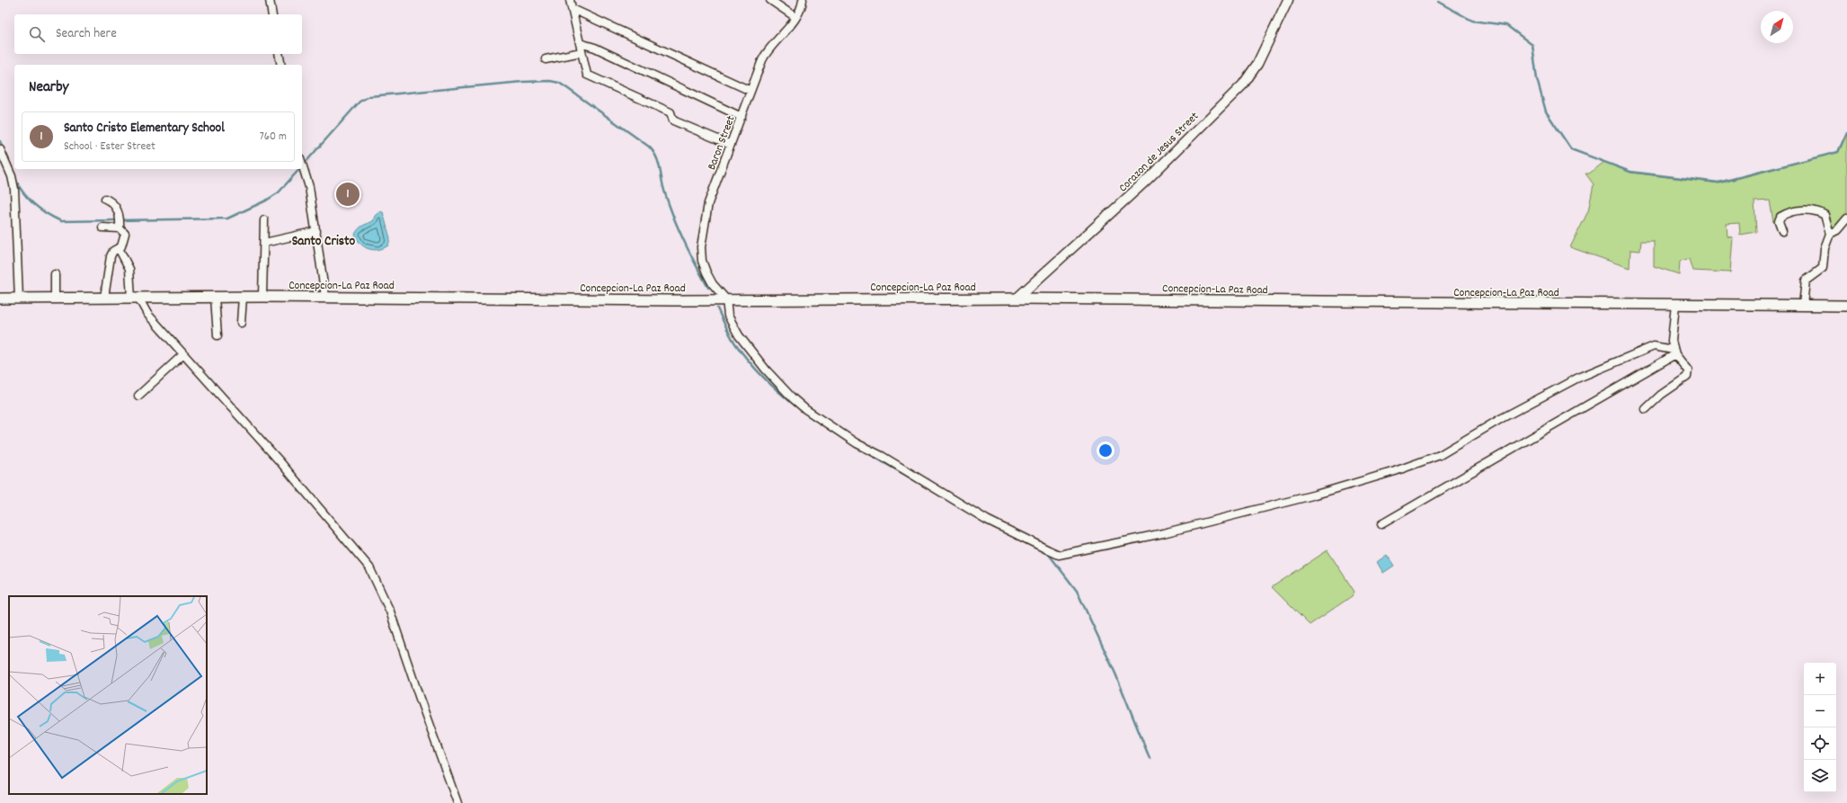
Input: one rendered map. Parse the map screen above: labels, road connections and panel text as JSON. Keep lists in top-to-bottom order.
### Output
{
  "streets": {
    "main road": ["Concepcion-La Paz Road"],
    "street": ["Baron Street", "Corazon de Jesus Street"]
  },
  "crossings": [
    ["Baron Street", "Concepcion-La Paz Road"],
    ["Corazon de Jesus Street", "Concepcion-La Paz Road"]
  ],
  "districts": ["Santo Cristo"],
  "north": "top right",
  "page": {
    "search": "Search here",
    "heading": "Nearby",
    "list": [
      {
        "mark": "1",
        "name": "Santo Cristo Elementary School",
        "note": "School · Ester Street",
        "value": "760 m"
      }
    ],
    "pins": "1",
    "map_buttons": ["+", "−"]
  }
}
